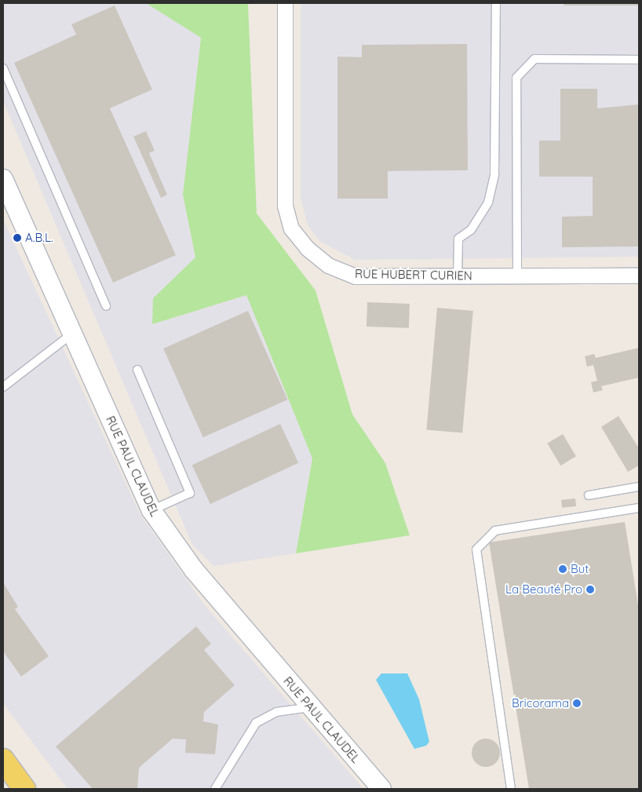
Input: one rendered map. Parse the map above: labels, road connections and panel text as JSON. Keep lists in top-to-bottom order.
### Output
{
  "streets": {
    "street": ["RUE HUBERT CURIEN", "RUE PAUL CLAUDEL"]
  },
  "places": [
    "A.B.L.",
    "But",
    "La Beauté Pro",
    "Bricorama"
  ]
}
